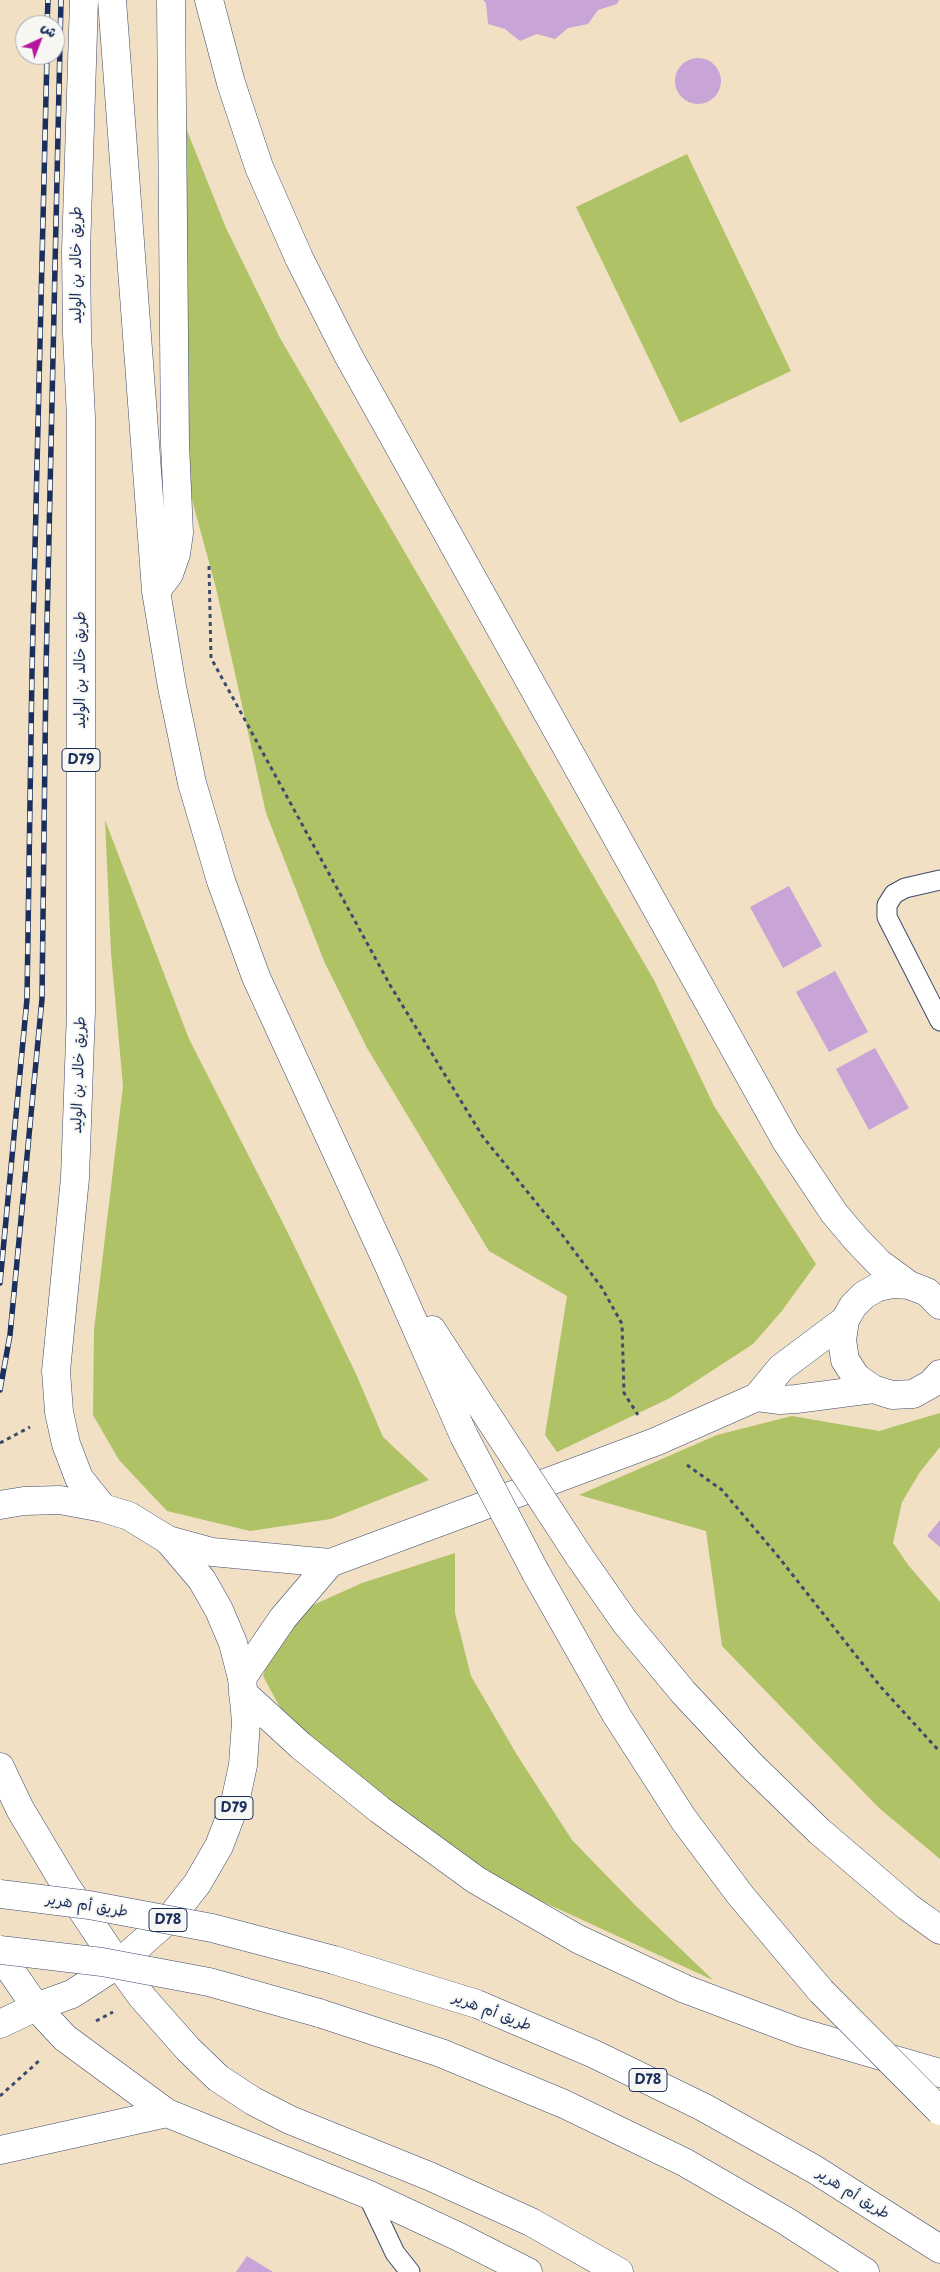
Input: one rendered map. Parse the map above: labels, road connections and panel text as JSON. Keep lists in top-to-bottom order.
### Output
{
  "streets": {
    "main road": [
      "طريق خالد بن الوليد",
      "D79",
      "طريق أم هرير",
      "D78"
    ]
  },
  "north": "top right"
}
